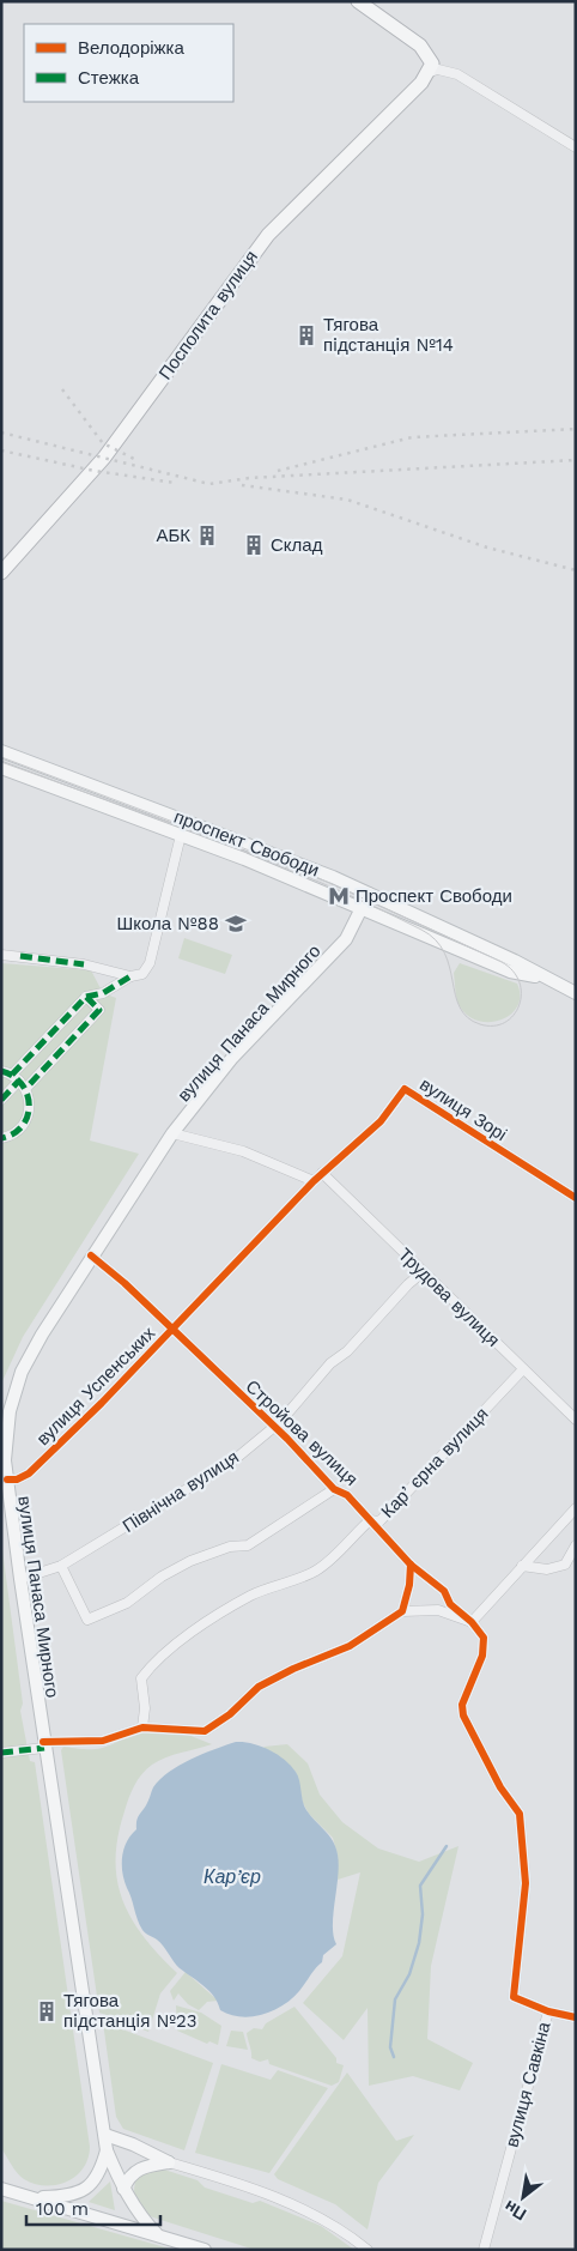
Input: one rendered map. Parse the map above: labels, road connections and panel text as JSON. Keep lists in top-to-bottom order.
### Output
{
  "streets": {
    "highway": ["Посполита вулиця"],
    "main road": ["проспект Свободи", "вулиця Панаса Мирного"],
    "street": [
      "вулиця Зорі",
      "Трудова вулиця",
      "вулиця Успенських",
      "Стройова вулиця",
      "Карʼєрна вулиця",
      "Північна вулиця",
      "вулиця Савкіна"
    ]
  },
  "crossings": [
    ["проспект Свободи", "вулиця Панаса Мирного"],
    ["вулиця Панаса Мирного", "вулиця Успенських"],
    ["вулиця Панаса Мирного", "Стройова вулиця"],
    ["вулиця Панаса Мирного", "Північна вулиця"],
    ["вулиця Зорі", "Трудова вулиця"],
    ["вулиця Зорі", "вулиця Успенських"],
    ["Трудова вулиця", "вулиця Успенських"],
    ["Трудова вулиця", "Карʼєрна вулиця"],
    ["Трудова вулиця", "Північна вулиця"],
    ["вулиця Успенських", "Стройова вулиця"],
    ["Стройова вулиця", "Карʼєрна вулиця"],
    ["Стройова вулиця", "Північна вулиця"],
    ["Стройова вулиця", "вулиця Савкіна"]
  ],
  "water": ["Кар’єр"],
  "places": {
    "building": [
      "Тягова пiдстанцiя №14",
      "АБК",
      "Склад",
      "Тягова пiдстанцiя №23"
    ],
    "metro station": ["Проспект Свободи"],
    "school or university": ["Школа №88"]
  },
  "legend": ["Велодоріжка", "Стежка"],
  "scale_bar": "100 m",
  "north": "bottom left"
}
